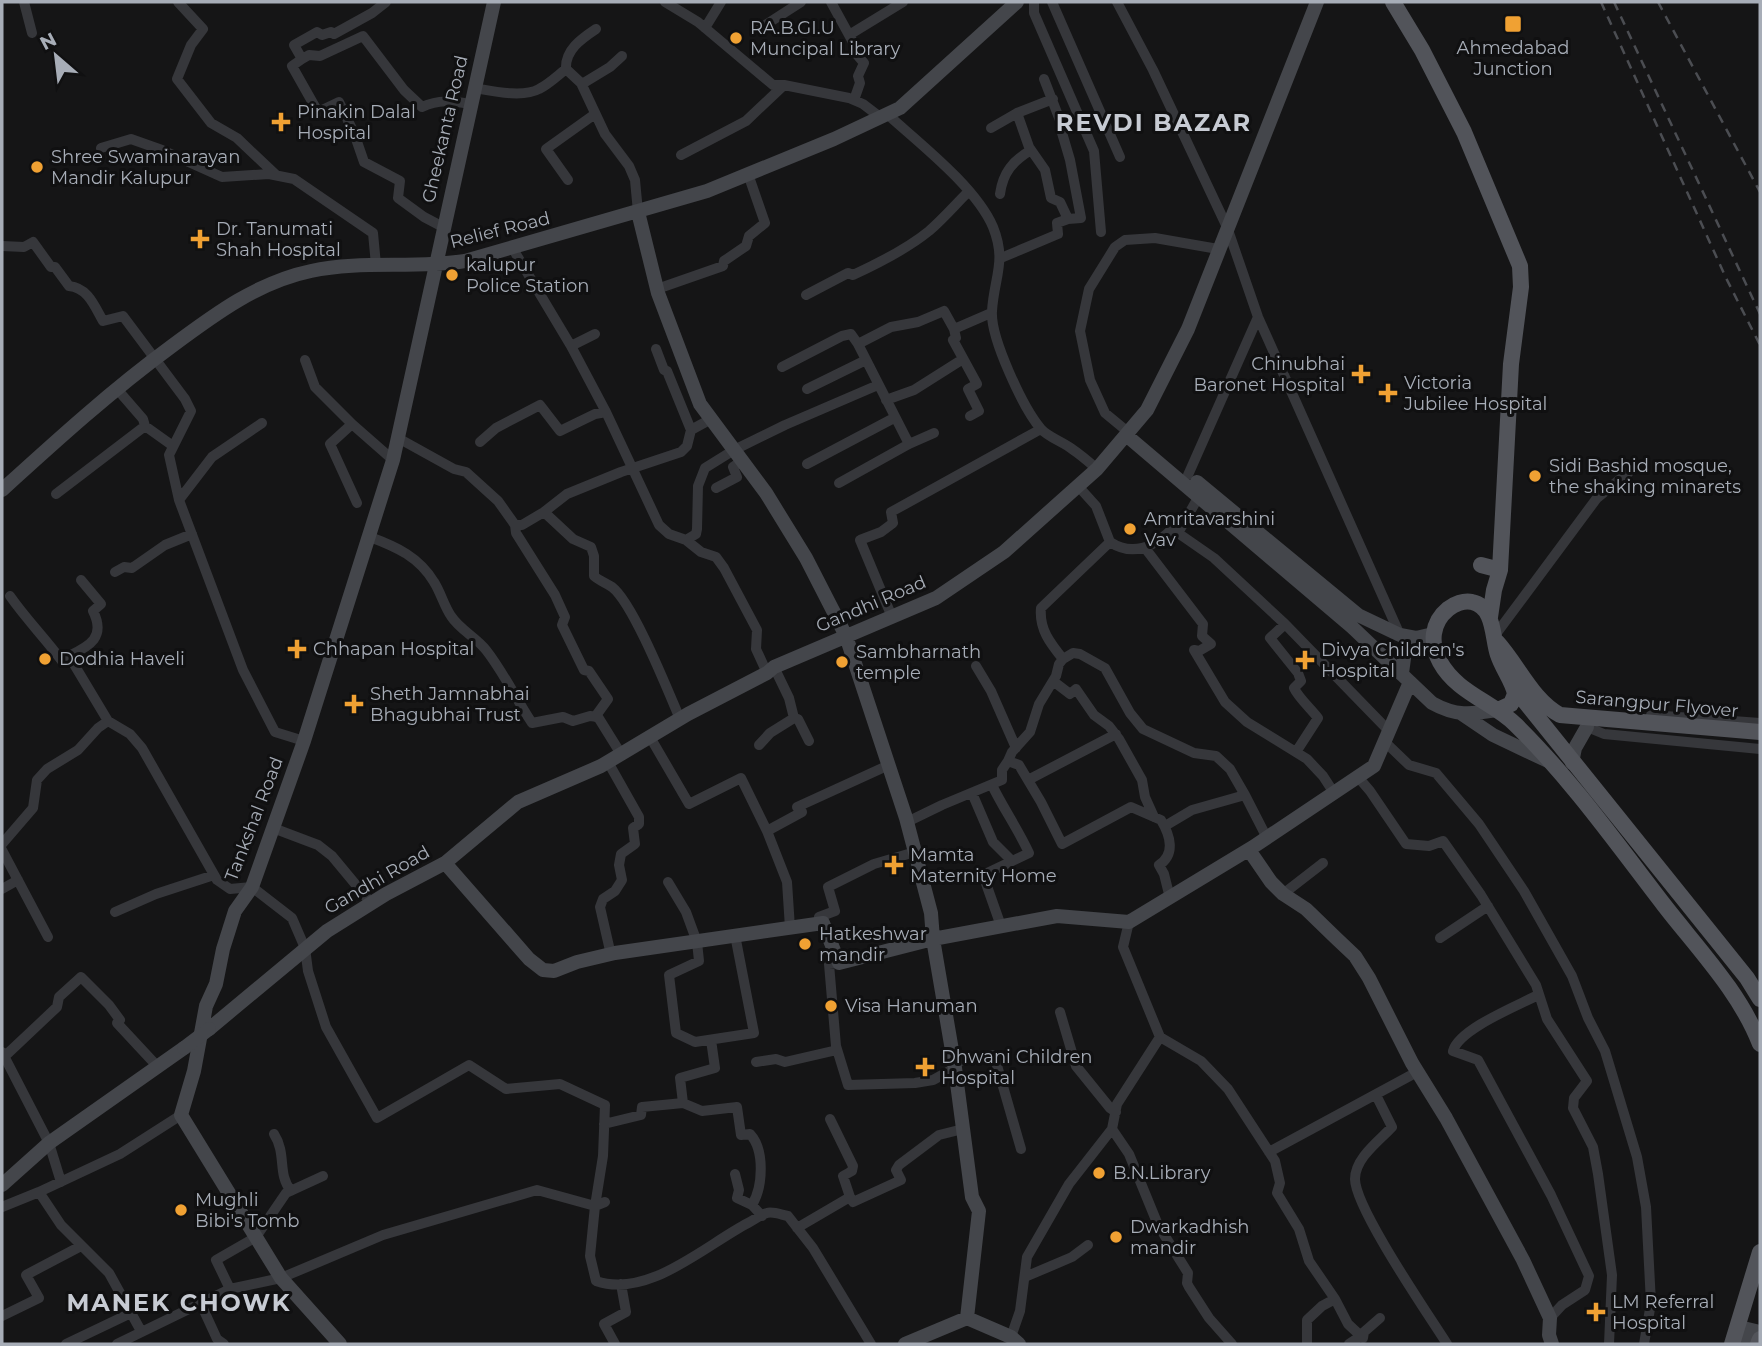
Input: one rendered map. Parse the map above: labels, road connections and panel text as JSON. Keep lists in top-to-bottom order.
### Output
{
  "streets": {
    "main road": ["Sarangpur Flyover"],
    "street": [
      "Gheekanta Road",
      "Relief Road",
      "Gandhi Road",
      "Tankshal Road"
    ]
  },
  "crossings": [
    ["Gheekanta Road", "Relief Road"],
    ["Gheekanta Road", "Tankshal Road"],
    ["Relief Road", "Tankshal Road"]
  ],
  "districts": ["REVDI BAZAR", "MANEK CHOWK"],
  "places": {
    "transit": ["Ahmedabad Junction"],
    "other": [
      "RA.B.GI.U Muncipal Library",
      "Shree Swaminarayan Mandir Kalupur",
      "kalupur Police Station",
      "Sidi Bashid mosque, the shaking minarets",
      "Amritavarshini Vav",
      "Dodhia Haveli",
      "Sambharnath temple",
      "Hatkeshwar mandir",
      "Visa Hanuman",
      "B.N.Library",
      "Mughli Bibi's Tomb",
      "Dwarkadhish mandir"
    ],
    "health": [
      "Pinakin Dalal Hospital",
      "Dr. Tanumati Shah Hospital",
      "Chinubhai Baronet Hospital",
      "Victoria Jubilee Hospital",
      "Chhapan Hospital",
      "Divya Children's Hospital",
      "Sheth Jamnabhai Bhagubhai Trust",
      "Mamta Maternity Home",
      "Dhwani Children Hospital",
      "LM Referral Hospital"
    ]
  },
  "north": "top left"
}
